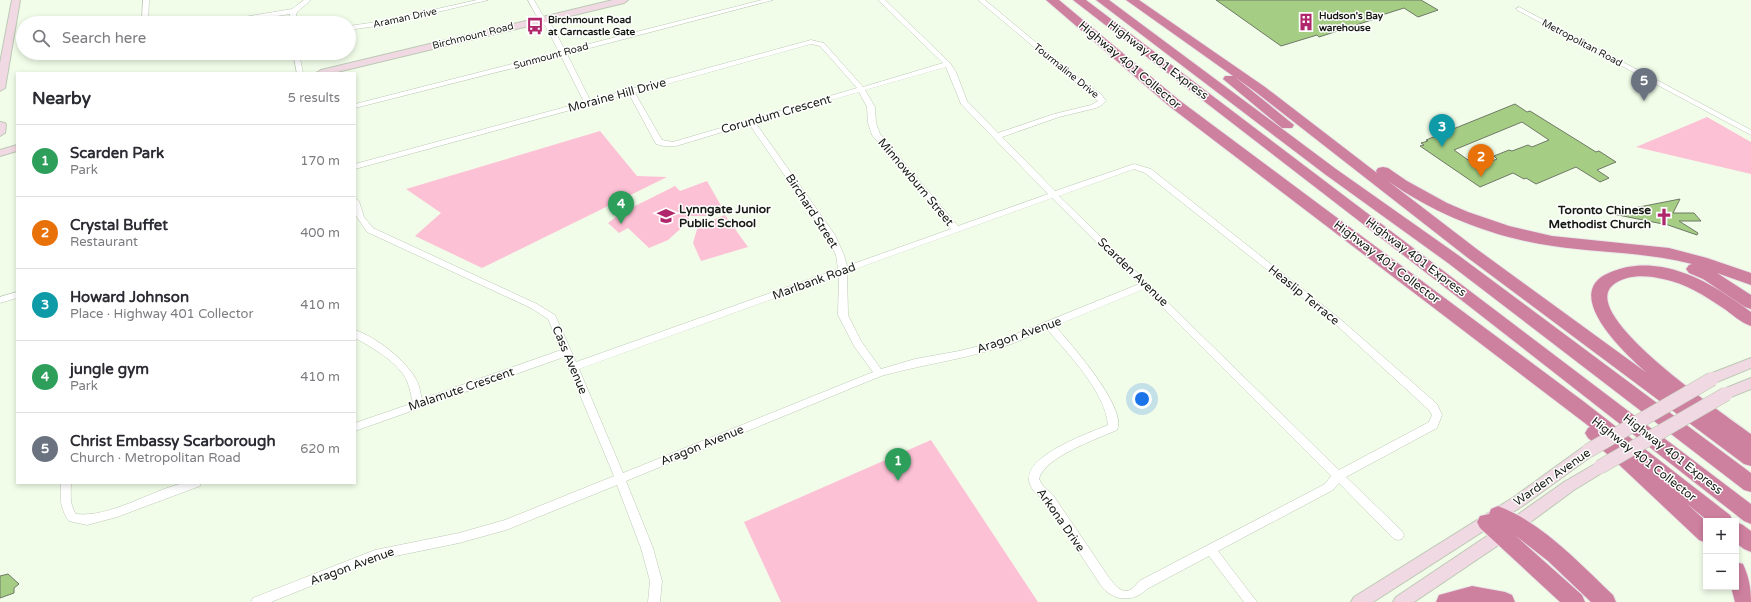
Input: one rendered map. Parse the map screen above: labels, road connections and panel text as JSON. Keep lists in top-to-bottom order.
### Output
{
  "streets": {
    "highway": ["Highway 401 Express", "Highway 401 Collector"],
    "main road": ["Birchmount Road", "Warden Avenue"],
    "street": [
      "Araman Drive",
      "Metropolitan Road",
      "Sunmount Road",
      "Tourmaline Drive",
      "Moraine Hill Drive",
      "Corundum Crescent",
      "Minnowburn Street",
      "Birchard Street",
      "Scarden Avenue",
      "Marlbank Road",
      "Heaslip Terrace",
      "Aragon Avenue",
      "Cass Avenue",
      "Malamute Crescent",
      "Arkona Drive"
    ]
  },
  "crossings": [
    ["Tourmaline Drive", "Scarden Avenue"],
    ["Moraine Hill Drive", "Corundum Crescent"],
    ["Moraine Hill Drive", "Minnowburn Street"],
    ["Corundum Crescent", "Minnowburn Street"],
    ["Corundum Crescent", "Birchard Street"],
    ["Corundum Crescent", "Scarden Avenue"],
    ["Minnowburn Street", "Marlbank Road"],
    ["Birchard Street", "Marlbank Road"],
    ["Birchard Street", "Aragon Avenue"],
    ["Scarden Avenue", "Marlbank Road"],
    ["Scarden Avenue", "Heaslip Terrace"],
    ["Scarden Avenue", "Aragon Avenue"],
    ["Scarden Avenue", "Arkona Drive"],
    ["Marlbank Road", "Heaslip Terrace"],
    ["Marlbank Road", "Cass Avenue"],
    ["Heaslip Terrace", "Arkona Drive"],
    ["Aragon Avenue", "Cass Avenue"],
    ["Aragon Avenue", "Arkona Drive"],
    ["Cass Avenue", "Malamute Crescent"]
  ],
  "places": {
    "building": ["Hudson's Bay warehouse"],
    "bus stop": ["Birchmount Road at Carncastle Gate"],
    "school or university": ["Lynngate Junior Public School"],
    "church": ["Toronto Chinese Methodist Church"]
  },
  "page": {
    "search": "Search here",
    "pins": [
      "5",
      "3",
      "2",
      "4",
      "1"
    ],
    "heading": ["Nearby", "5 results"],
    "list": [
      {
        "mark": "1",
        "name": "Scarden Park",
        "note": "Park",
        "value": "170 m"
      },
      {
        "mark": "2",
        "name": "Crystal Buffet",
        "note": "Restaurant",
        "value": "400 m"
      },
      {
        "mark": "3",
        "name": "Howard Johnson",
        "note": "Place · Highway 401 Collector",
        "value": "410 m"
      },
      {
        "mark": "4",
        "name": "jungle gym",
        "note": "Park",
        "value": "410 m"
      },
      {
        "mark": "5",
        "name": "Christ Embassy Scarborough",
        "note": "Church · Metropolitan Road",
        "value": "620 m"
      }
    ],
    "map_buttons": ["+", "−"]
  }
}
